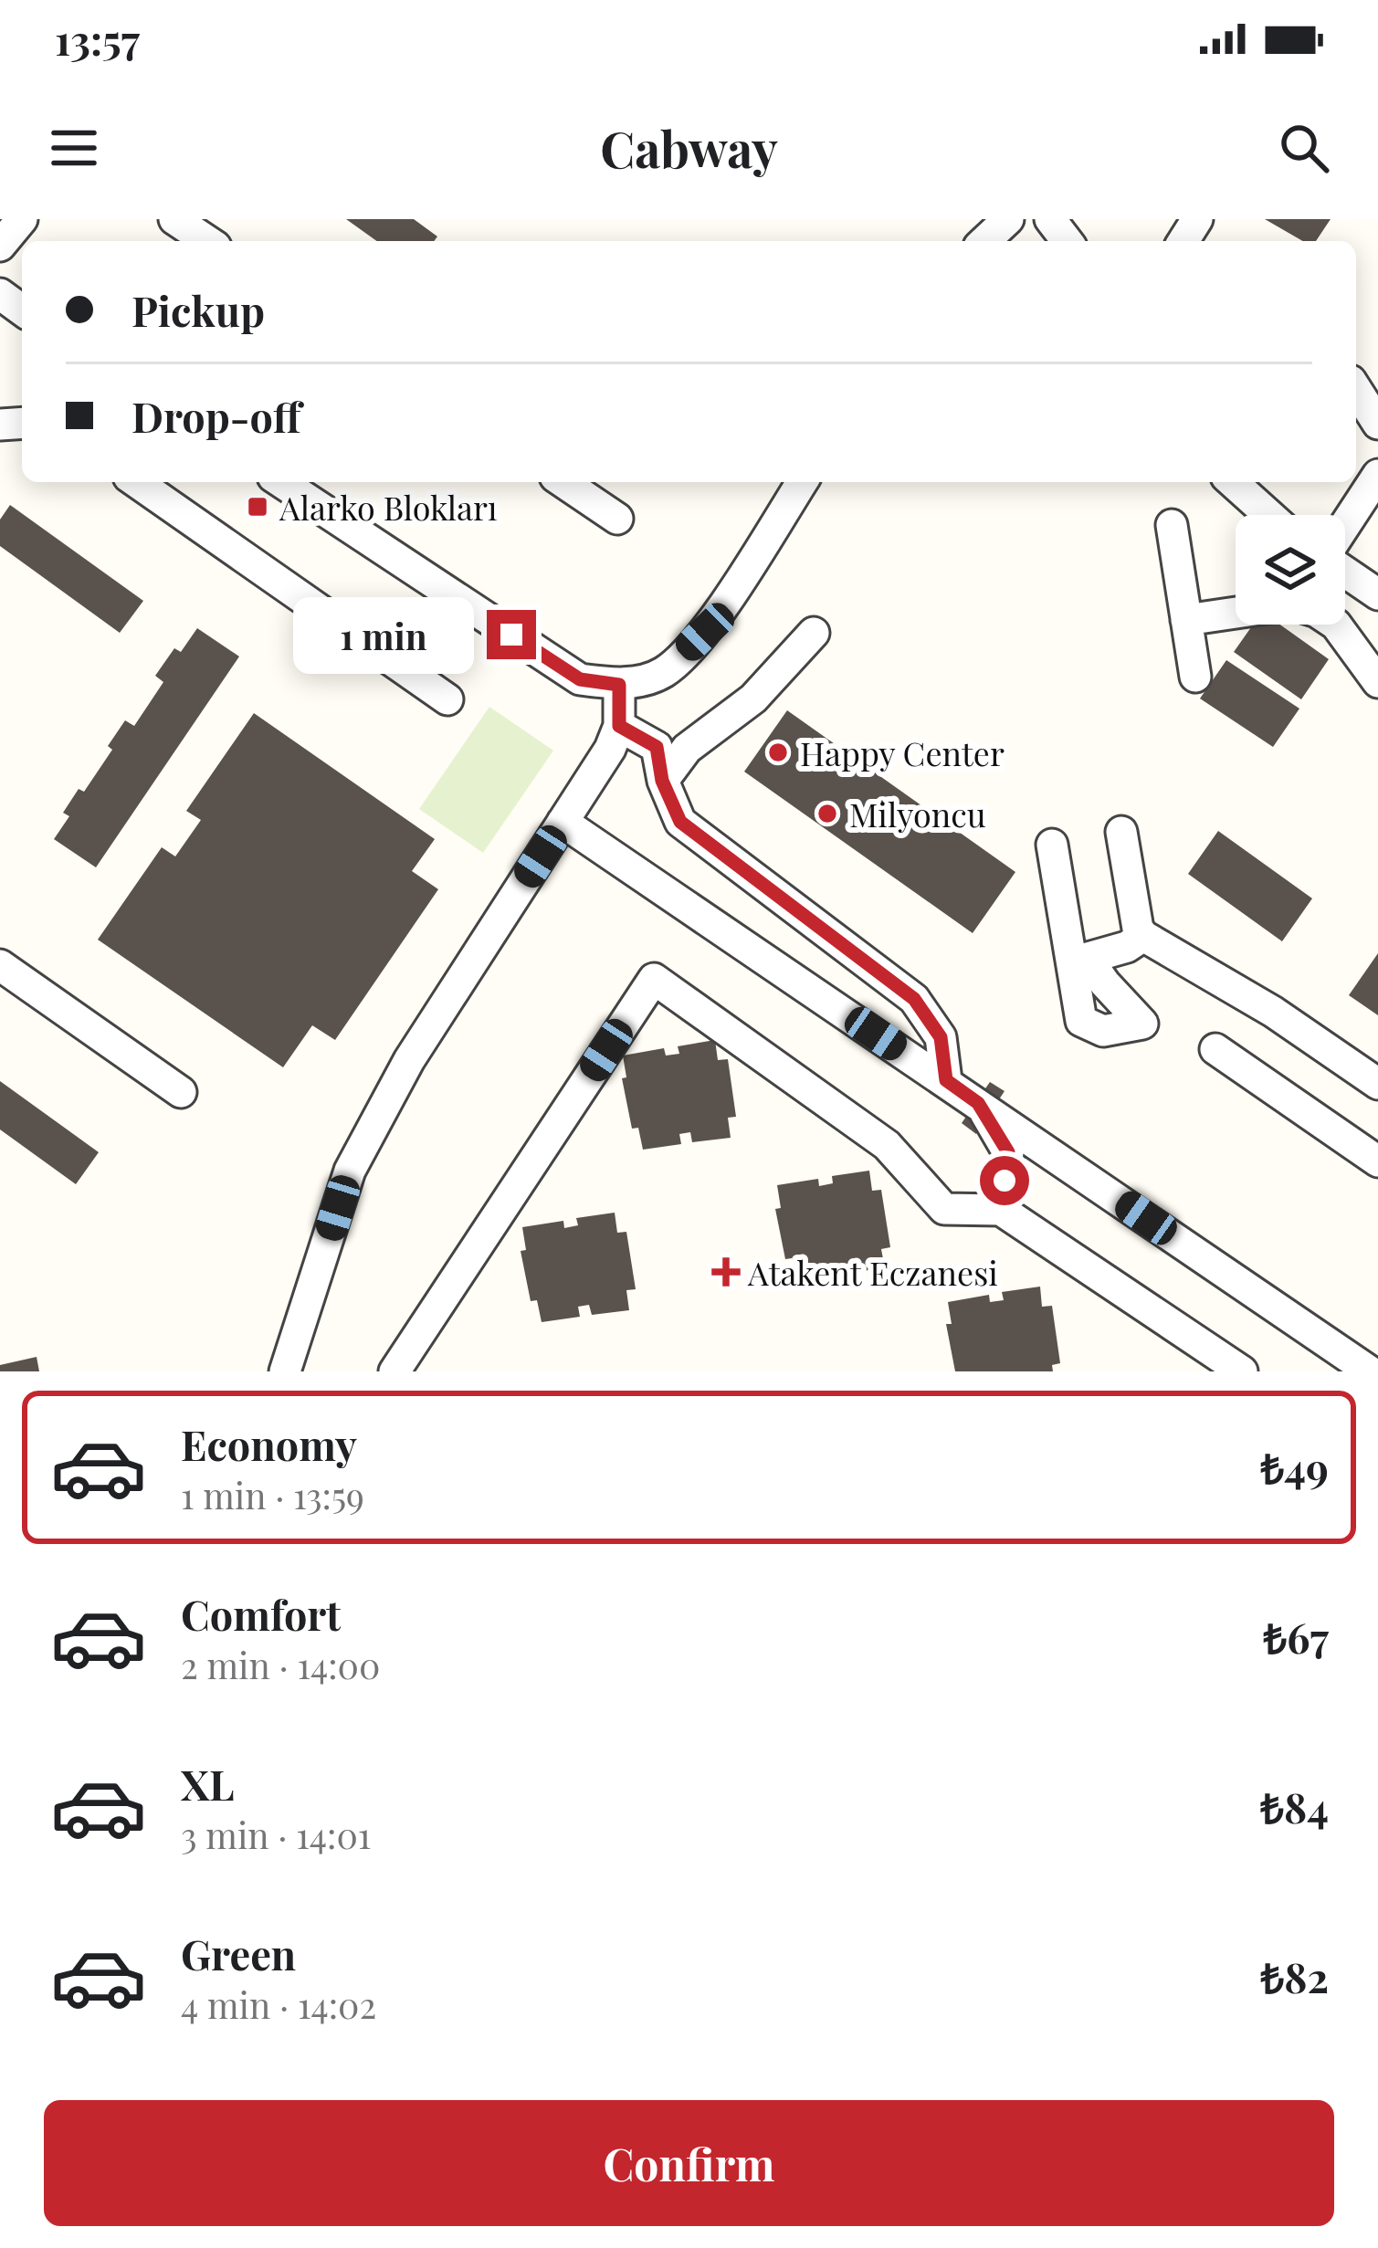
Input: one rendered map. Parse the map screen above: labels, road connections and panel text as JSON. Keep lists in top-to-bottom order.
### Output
{
  "places": {
    "transit": ["Alarko Blokları"],
    "other": ["Happy Center", "Milyoncu"],
    "health": ["Atakent Eczanesi"]
  },
  "page": {
    "status": "13:57",
    "header": "Cabway",
    "banner": ["Pickup", "Drop-off"],
    "bubble": "1 min",
    "list": [
      {
        "name": "Economy",
        "note": "1 min · 13:59",
        "value": "₺49"
      },
      {
        "name": "Comfort",
        "note": "2 min · 14:00",
        "value": "₺67"
      },
      {
        "name": "XL",
        "note": "3 min · 14:01",
        "value": "₺84"
      },
      {
        "name": "Green",
        "note": "4 min · 14:02",
        "value": "₺82"
      }
    ],
    "buttons": "Confirm"
  }
}
